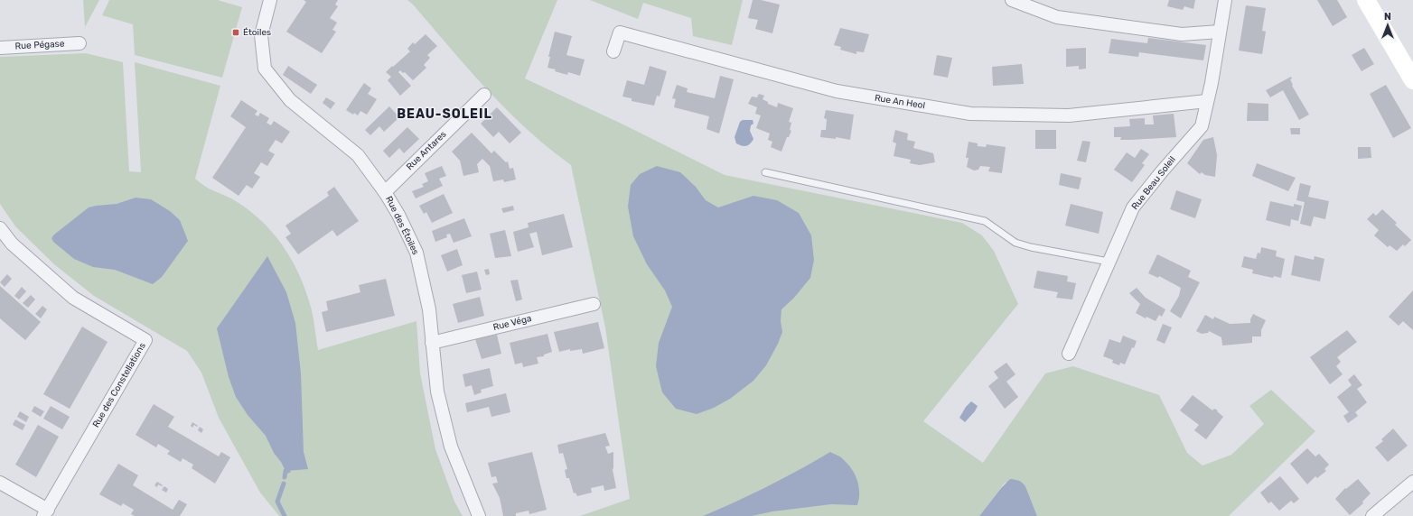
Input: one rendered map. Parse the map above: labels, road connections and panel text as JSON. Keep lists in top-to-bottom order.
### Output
{
  "streets": {
    "street": [
      "Rue Pégase",
      "Rue An Heol",
      "Rue Antares",
      "Rue Beau Soleil",
      "Rue des Étoiles",
      "Rue Véga",
      "Rue des Constellations"
    ]
  },
  "crossings": [
    ["Rue An Heol", "Rue Beau Soleil"],
    ["Rue Antares", "Rue des Étoiles"],
    ["Rue des Étoiles", "Rue Véga"]
  ],
  "districts": ["BEAU-SOLEIL"],
  "places": {
    "transit": ["Étoiles"]
  },
  "north": "top"
}
